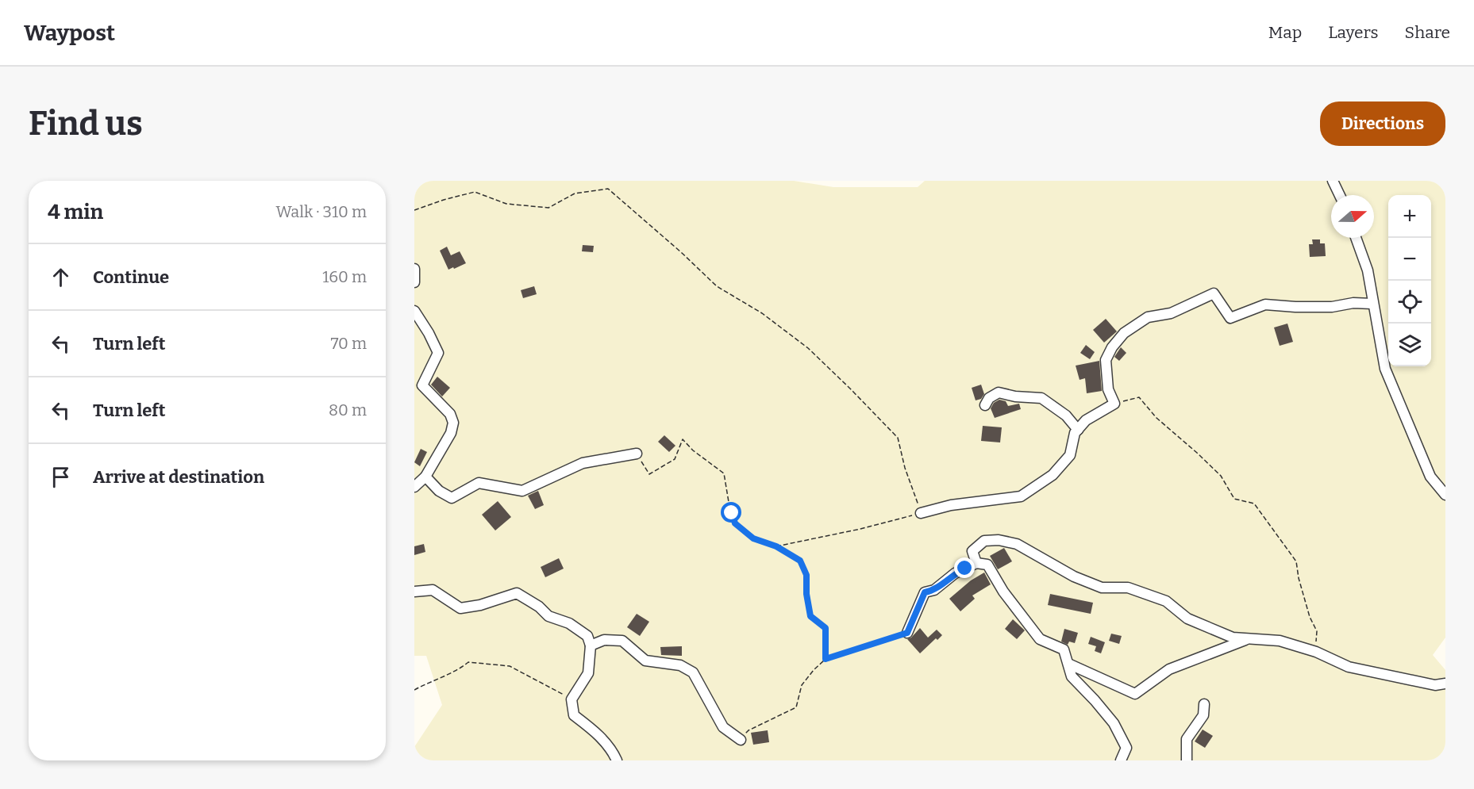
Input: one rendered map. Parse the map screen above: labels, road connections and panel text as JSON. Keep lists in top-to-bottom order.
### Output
{
  "north": "right",
  "page": {
    "header": "Waypost",
    "nav": ["Map", "Layers", "Share"],
    "buttons": "Directions",
    "title": "Find us",
    "heading": ["4 min", "Walk · 310 m"],
    "map_buttons": ["+", "−"],
    "list": [
      ["Continue", "160 m"],
      ["Turn left", "70 m"],
      ["Turn left", "80 m"],
      "Arrive at destination"
    ]
  }
}
